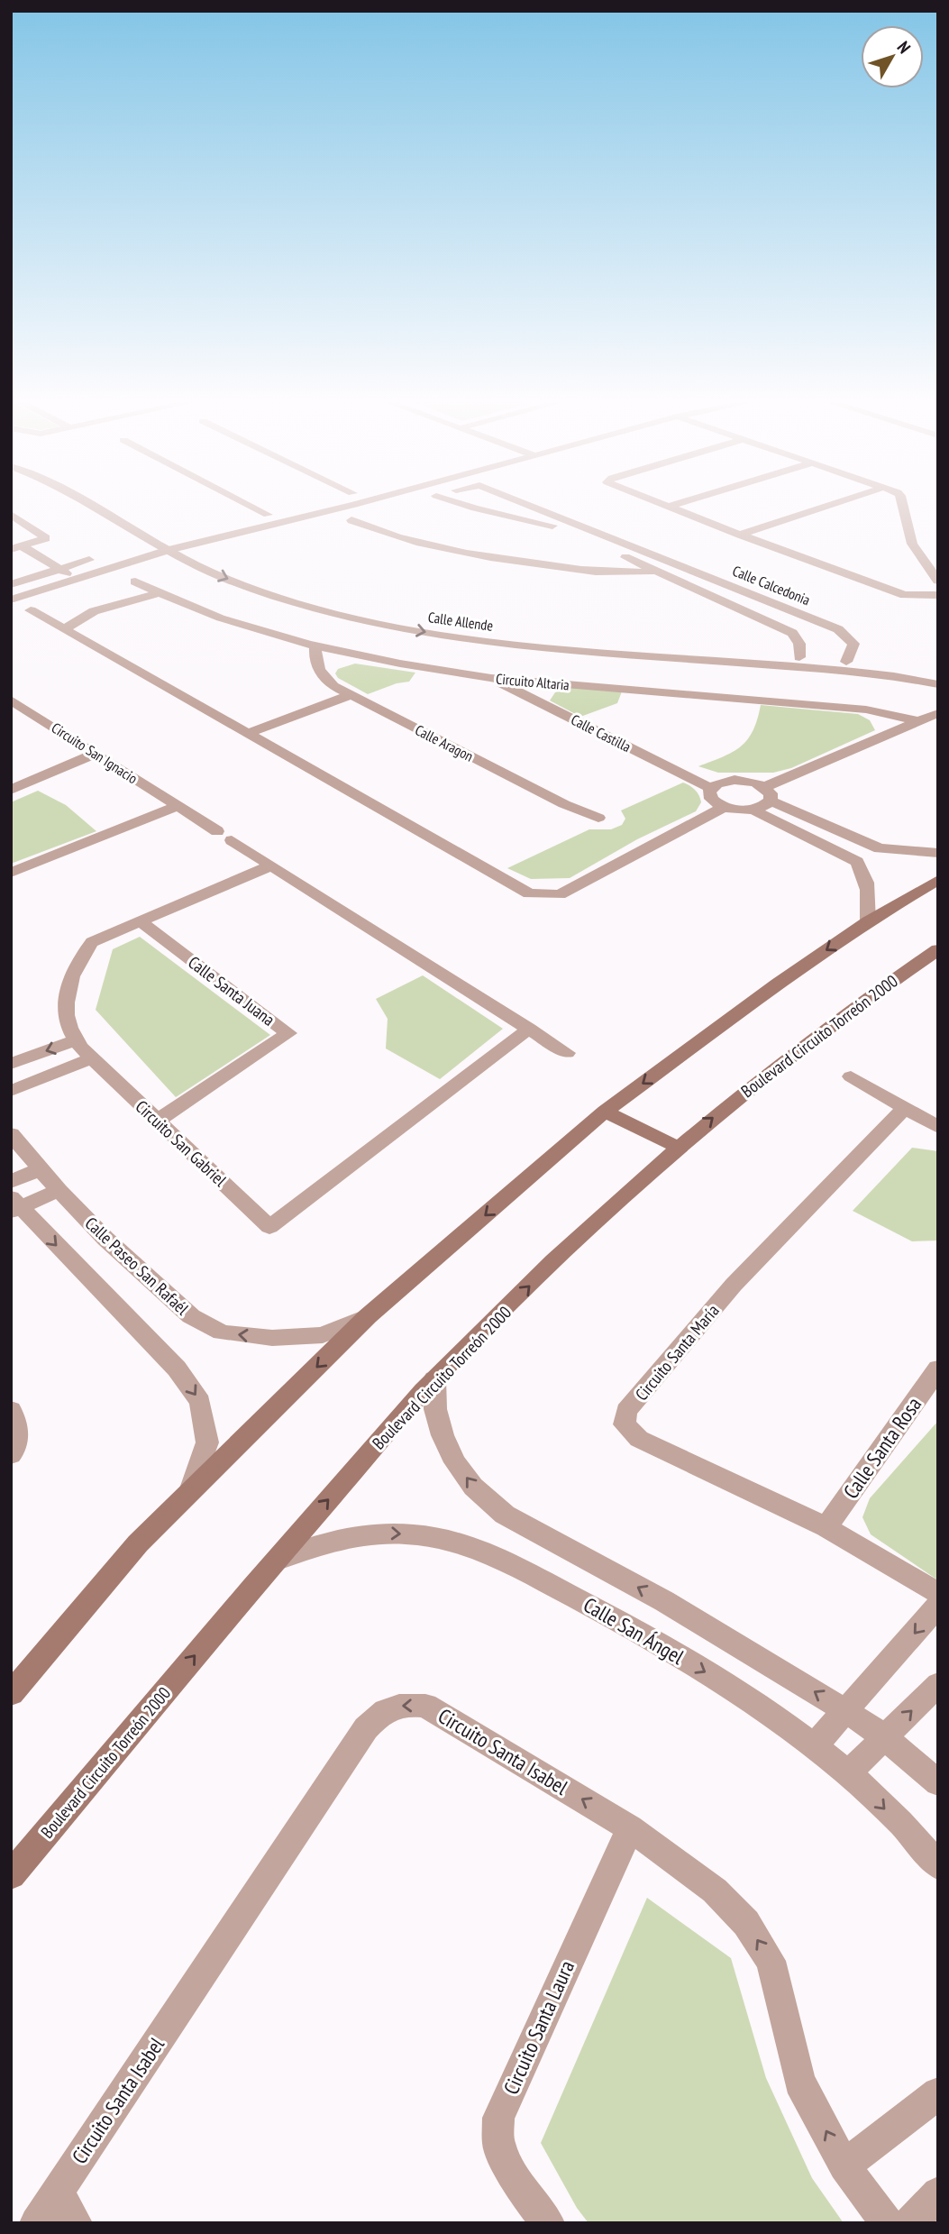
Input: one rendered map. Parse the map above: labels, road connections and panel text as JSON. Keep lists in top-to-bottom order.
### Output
{
  "streets": {
    "main road": ["Boulevard Circuito Torreón 2000"],
    "street": [
      "Calle Calcedonia",
      "Calle Allende",
      "Circuito Altaria",
      "Calle Castilla",
      "Calle Aragon",
      "Circuito San Ignacio",
      "Calle Santa Juana",
      "Circuito San Gabriel",
      "Calle Paseo San Rafaél",
      "Circuito Santa María",
      "Calle Santa Rosa",
      "Calle San Ángel",
      "Circuito Santa Isabel",
      "Circuito Santa Laura"
    ]
  },
  "crossings": [
    ["Calle Calcedonia", "Calle Allende"],
    ["Circuito Altaria", "Calle Castilla"],
    ["Circuito Altaria", "Calle Aragon"],
    ["Circuito San Ignacio", "Circuito San Gabriel"],
    ["Calle Santa Juana", "Circuito San Gabriel"],
    ["Boulevard Circuito Torreón 2000", "Calle San Ángel"],
    ["Circuito Santa María", "Calle Santa Rosa"],
    ["Circuito Santa Isabel", "Circuito Santa Laura"]
  ],
  "one_way": ["Calle Paseo San Rafaél"],
  "north": "top right"
}
